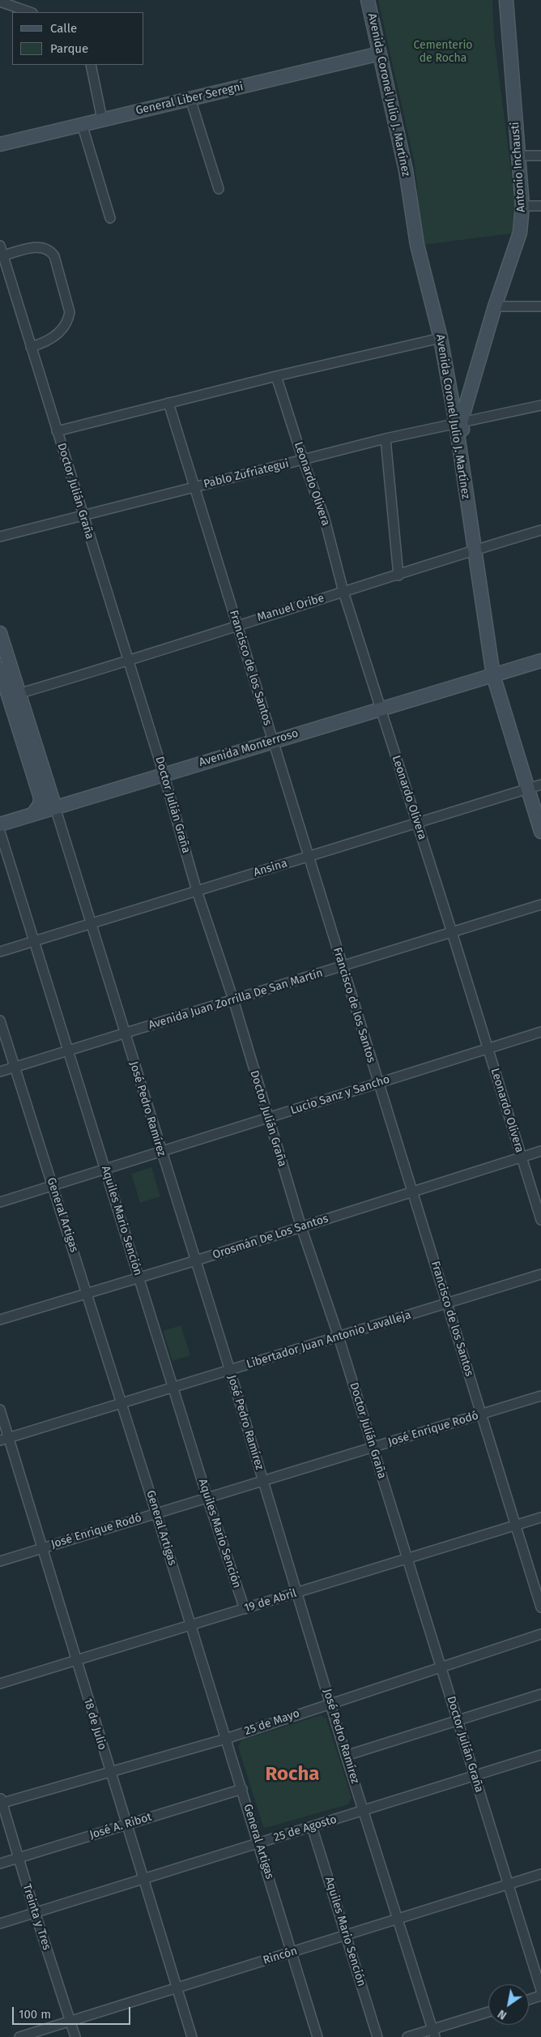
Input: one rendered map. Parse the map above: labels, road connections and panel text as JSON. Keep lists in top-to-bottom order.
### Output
{
  "streets": {
    "street": [
      "Avenida Coronel Julio J. Martínez",
      "General Liber Seregni",
      "Antonio Inchausti",
      "Pablo Zufriategui",
      "Leonardo Olivera",
      "Doctor Julián Graña",
      "Manuel Oribe",
      "Francisco de los Santos",
      "Avenida Monterroso",
      "Ansina",
      "Avenida Juan Zorrilla De San Martín",
      "Lucio Sanz y Sancho",
      "José Pedro Ramírez",
      "General Artigas",
      "Aquiles Mario Sención",
      "Orosmán De Los Santos",
      "Libertador Juan Antonio Lavalleja",
      "José Enrique Rodó",
      "19 de Abril",
      "25 de Mayo",
      "18 de Julio",
      "José A. Ribot",
      "25 de Agosto",
      "Treinta y Tres",
      "Rincón"
    ]
  },
  "crossings": [
    ["Avenida Coronel Julio J. Martínez", "General Liber Seregni"],
    ["Avenida Coronel Julio J. Martínez", "Antonio Inchausti"],
    ["Avenida Coronel Julio J. Martínez", "Pablo Zufriategui"],
    ["Avenida Coronel Julio J. Martínez", "Manuel Oribe"],
    ["Avenida Coronel Julio J. Martínez", "Avenida Monterroso"],
    ["Avenida Coronel Julio J. Martínez", "Ansina"],
    ["Antonio Inchausti", "Pablo Zufriategui"],
    ["Pablo Zufriategui", "Leonardo Olivera"],
    ["Pablo Zufriategui", "Doctor Julián Graña"],
    ["Pablo Zufriategui", "Francisco de los Santos"],
    ["Leonardo Olivera", "Manuel Oribe"],
    ["Leonardo Olivera", "Avenida Monterroso"],
    ["Leonardo Olivera", "Ansina"],
    ["Leonardo Olivera", "Avenida Juan Zorrilla De San Martín"],
    ["Leonardo Olivera", "Lucio Sanz y Sancho"],
    ["Leonardo Olivera", "Orosmán De Los Santos"],
    ["Doctor Julián Graña", "Manuel Oribe"],
    ["Doctor Julián Graña", "Avenida Monterroso"],
    ["Doctor Julián Graña", "Ansina"],
    ["Doctor Julián Graña", "Avenida Juan Zorrilla De San Martín"],
    ["Doctor Julián Graña", "Lucio Sanz y Sancho"],
    ["Doctor Julián Graña", "Orosmán De Los Santos"],
    ["Doctor Julián Graña", "Libertador Juan Antonio Lavalleja"],
    ["Doctor Julián Graña", "José Enrique Rodó"],
    ["Doctor Julián Graña", "19 de Abril"],
    ["Doctor Julián Graña", "25 de Mayo"],
    ["Doctor Julián Graña", "25 de Agosto"],
    ["Doctor Julián Graña", "Rincón"],
    ["Manuel Oribe", "Francisco de los Santos"],
    ["Francisco de los Santos", "Avenida Monterroso"],
    ["Francisco de los Santos", "Ansina"],
    ["Francisco de los Santos", "Avenida Juan Zorrilla De San Martín"],
    ["Francisco de los Santos", "Lucio Sanz y Sancho"],
    ["Francisco de los Santos", "Orosmán De Los Santos"],
    ["Francisco de los Santos", "Libertador Juan Antonio Lavalleja"],
    ["Francisco de los Santos", "José Enrique Rodó"],
    ["Francisco de los Santos", "19 de Abril"],
    ["Avenida Monterroso", "José Pedro Ramírez"],
    ["Ansina", "José Pedro Ramírez"],
    ["Ansina", "Aquiles Mario Sención"],
    ["Avenida Juan Zorrilla De San Martín", "José Pedro Ramírez"],
    ["Avenida Juan Zorrilla De San Martín", "General Artigas"],
    ["Avenida Juan Zorrilla De San Martín", "Aquiles Mario Sención"],
    ["Lucio Sanz y Sancho", "José Pedro Ramírez"],
    ["Lucio Sanz y Sancho", "General Artigas"],
    ["Lucio Sanz y Sancho", "Aquiles Mario Sención"],
    ["José Pedro Ramírez", "Orosmán De Los Santos"],
    ["José Pedro Ramírez", "Libertador Juan Antonio Lavalleja"],
    ["José Pedro Ramírez", "José Enrique Rodó"],
    ["José Pedro Ramírez", "19 de Abril"],
    ["José Pedro Ramírez", "25 de Mayo"],
    ["José Pedro Ramírez", "25 de Agosto"],
    ["José Pedro Ramírez", "Rincón"],
    ["General Artigas", "Orosmán De Los Santos"],
    ["General Artigas", "Libertador Juan Antonio Lavalleja"],
    ["General Artigas", "José Enrique Rodó"],
    ["General Artigas", "19 de Abril"],
    ["General Artigas", "25 de Mayo"],
    ["General Artigas", "José A. Ribot"],
    ["General Artigas", "25 de Agosto"],
    ["General Artigas", "Rincón"],
    ["Aquiles Mario Sención", "Orosmán De Los Santos"],
    ["Aquiles Mario Sención", "Libertador Juan Antonio Lavalleja"],
    ["Aquiles Mario Sención", "José Enrique Rodó"],
    ["Aquiles Mario Sención", "19 de Abril"],
    ["Aquiles Mario Sención", "25 de Agosto"],
    ["Aquiles Mario Sención", "Rincón"],
    ["Libertador Juan Antonio Lavalleja", "18 de Julio"],
    ["José Enrique Rodó", "18 de Julio"],
    ["19 de Abril", "18 de Julio"],
    ["25 de Mayo", "18 de Julio"],
    ["25 de Mayo", "Treinta y Tres"],
    ["18 de Julio", "José A. Ribot"],
    ["18 de Julio", "25 de Agosto"],
    ["18 de Julio", "Rincón"],
    ["José A. Ribot", "Treinta y Tres"],
    ["25 de Agosto", "Treinta y Tres"],
    ["Treinta y Tres", "Rincón"]
  ],
  "districts": ["Rocha"],
  "parks": ["Cementerio de Rocha"],
  "legend": ["Calle", "Parque"],
  "scale_bar": "100 m",
  "north": "bottom left"
}
